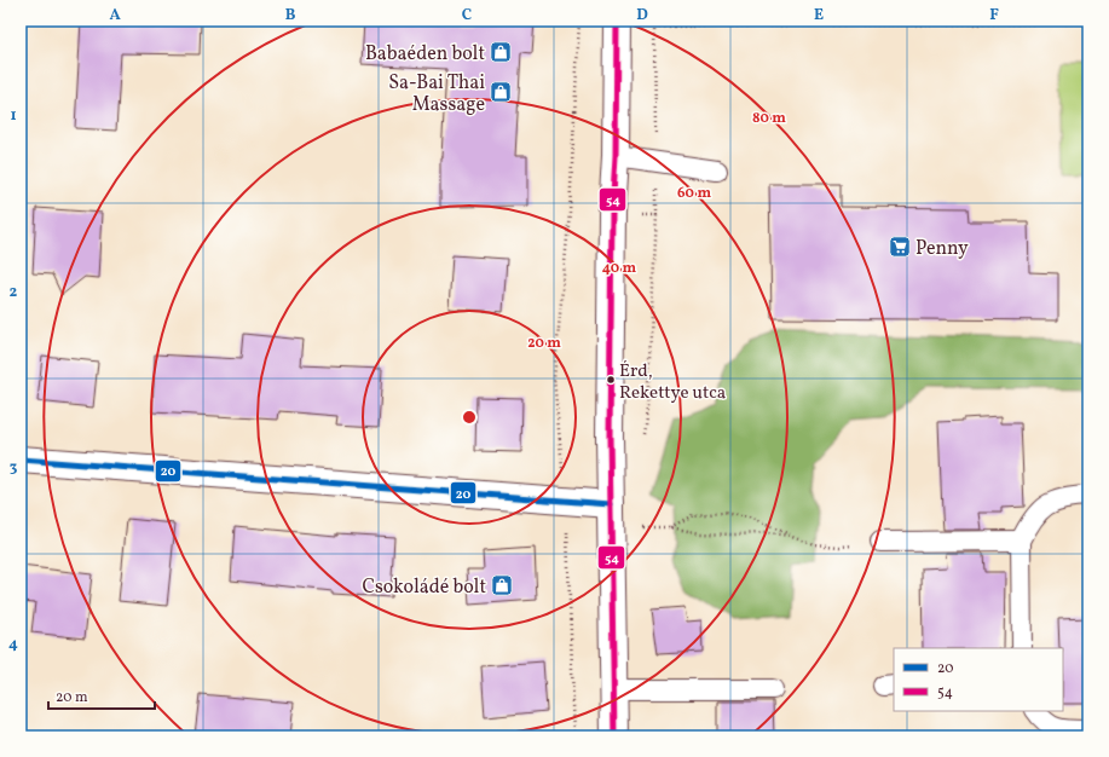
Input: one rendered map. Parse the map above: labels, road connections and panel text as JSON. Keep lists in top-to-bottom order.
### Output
{
  "places": {
    "shop": ["Babaéden bolt", "Sa-Bai Thai Massage", "Csokoládé bolt"],
    "supermarket": ["Penny"],
    "other": ["Érd, Rekettye utca"]
  },
  "lines": ["transit line 54", "transit line 20"],
  "legend": ["20", "54"],
  "scale_bar": "20 m",
  "grid": {
    "columns": [
      "A",
      "B",
      "C",
      "D",
      "E",
      "F"
    ],
    "rows": [
      "1",
      "2",
      "3",
      "4"
    ]
  },
  "rings": [
    "80 m",
    "60 m",
    "40 m",
    "20 m"
  ]
}
